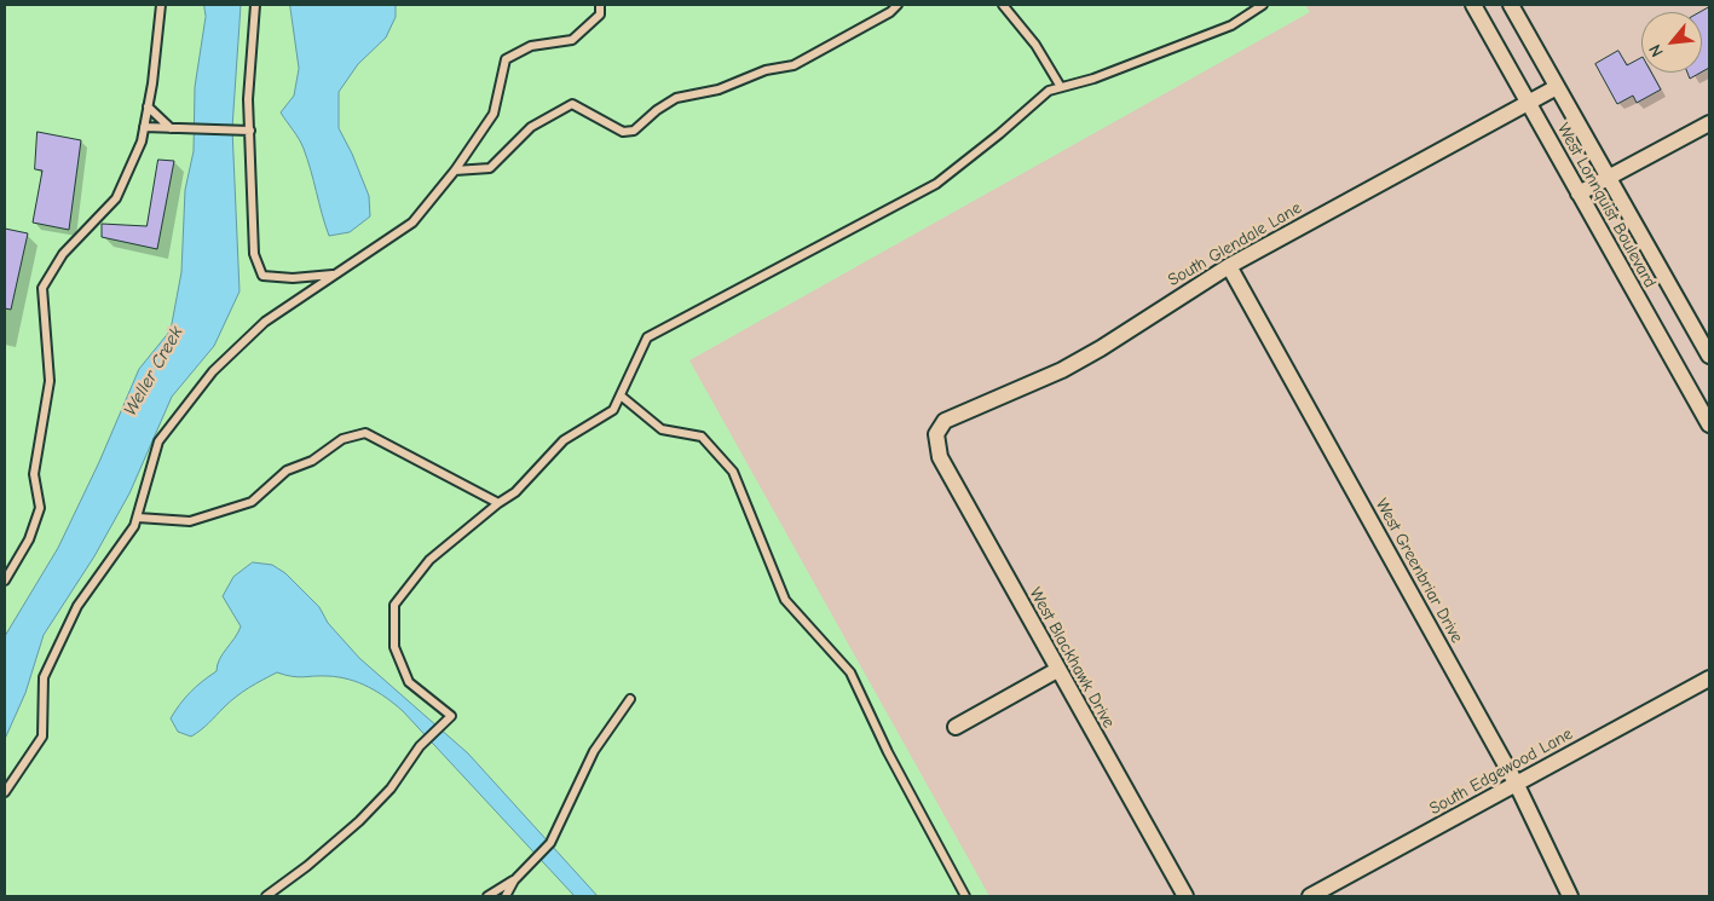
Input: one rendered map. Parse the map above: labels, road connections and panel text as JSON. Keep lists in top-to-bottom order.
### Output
{
  "streets": {
    "street": [
      "West Lonnquist Boulevard",
      "South Glendale Lane",
      "West Greenbriar Drive",
      "West Blackhawk Drive",
      "South Edgewood Lane"
    ]
  },
  "crossings": [
    ["West Lonnquist Boulevard", "South Glendale Lane"],
    ["South Glendale Lane", "West Greenbriar Drive"],
    ["South Glendale Lane", "West Blackhawk Drive"],
    ["West Greenbriar Drive", "South Edgewood Lane"]
  ],
  "water": ["Weller Creek"],
  "north": "bottom left"
}
